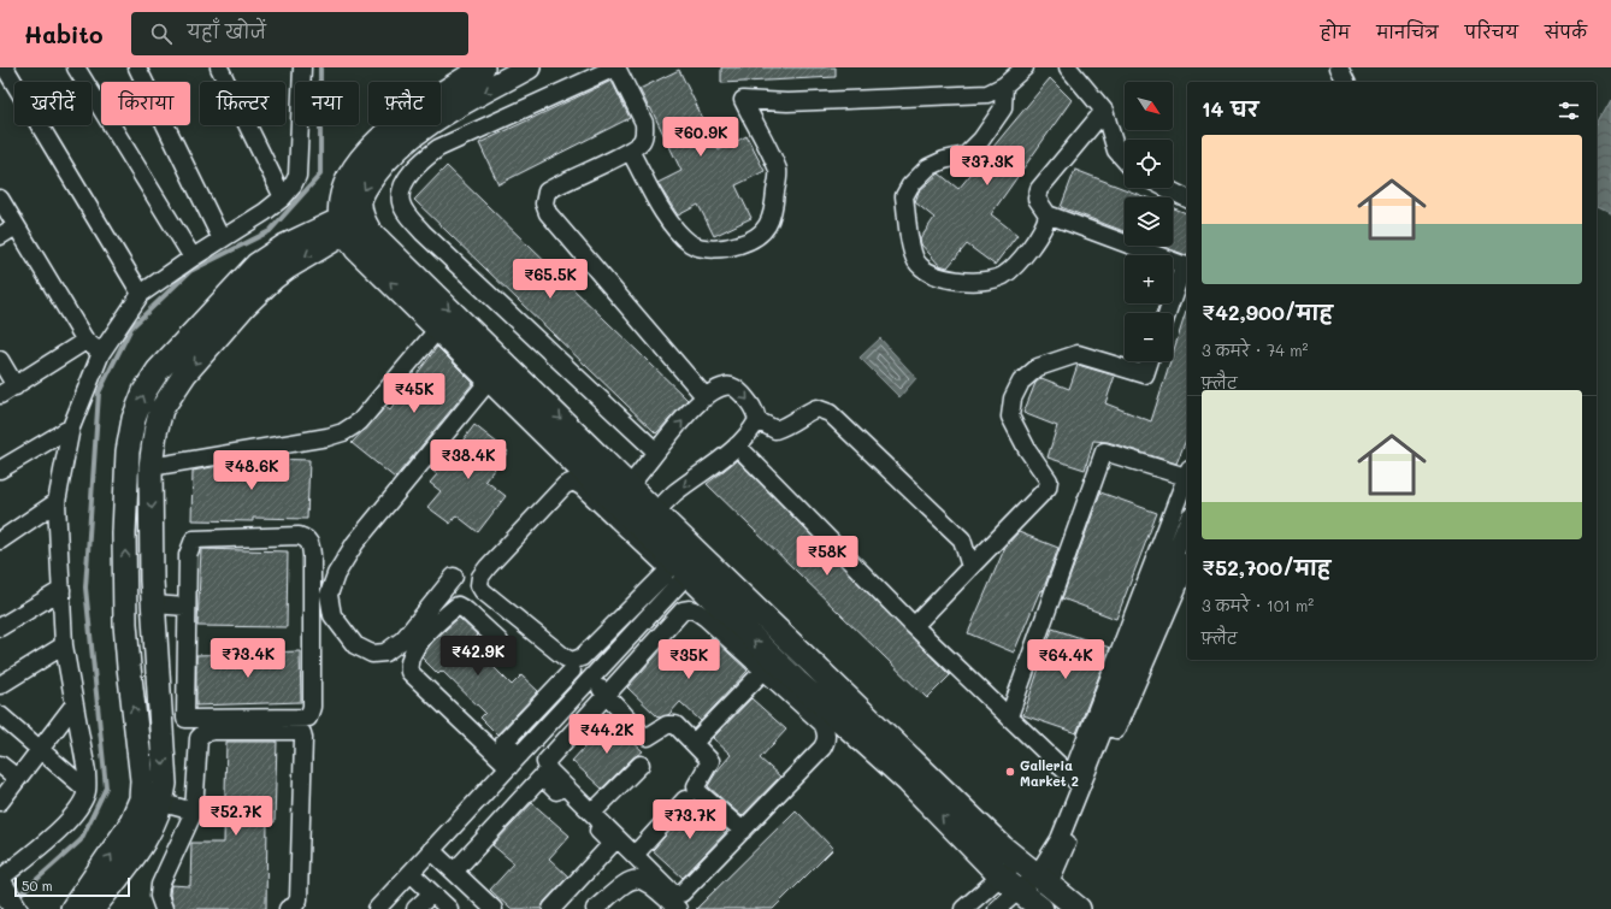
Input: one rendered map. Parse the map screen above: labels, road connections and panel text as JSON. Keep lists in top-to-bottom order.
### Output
{
  "places": ["Galleria Market 2"],
  "scale_bar": "50 m",
  "north": "bottom right",
  "page": {
    "header": "Habito",
    "search": "यहाँ खोजें",
    "nav": [
      "होम",
      "मानचित्र",
      "परिचय",
      "संपर्क"
    ],
    "map_buttons": ["+", "−"],
    "chip": [
      "खरीदें",
      "किराया",
      "फ़िल्टर",
      "नया",
      "फ़्लैट"
    ],
    "heading": "14 घर",
    "price": [
      "₹60.9K",
      "₹37.3K",
      "₹65.5K",
      "₹45K",
      "₹38.4K",
      "₹48.6K",
      "₹58K",
      "₹42.9K",
      "₹73.4K",
      "₹35K",
      "₹64.4K",
      "₹44.2K",
      "₹52.7K",
      "₹73.7K"
    ],
    "list": [
      {
        "name": "₹42,900/माह",
        "note": "3 कमरे · 74 m² · फ़्लैट"
      },
      {
        "name": "₹52,700/माह",
        "note": "3 कमरे · 101 m² · फ़्लैट"
      }
    ],
    "scale": "50 m"
  }
}
